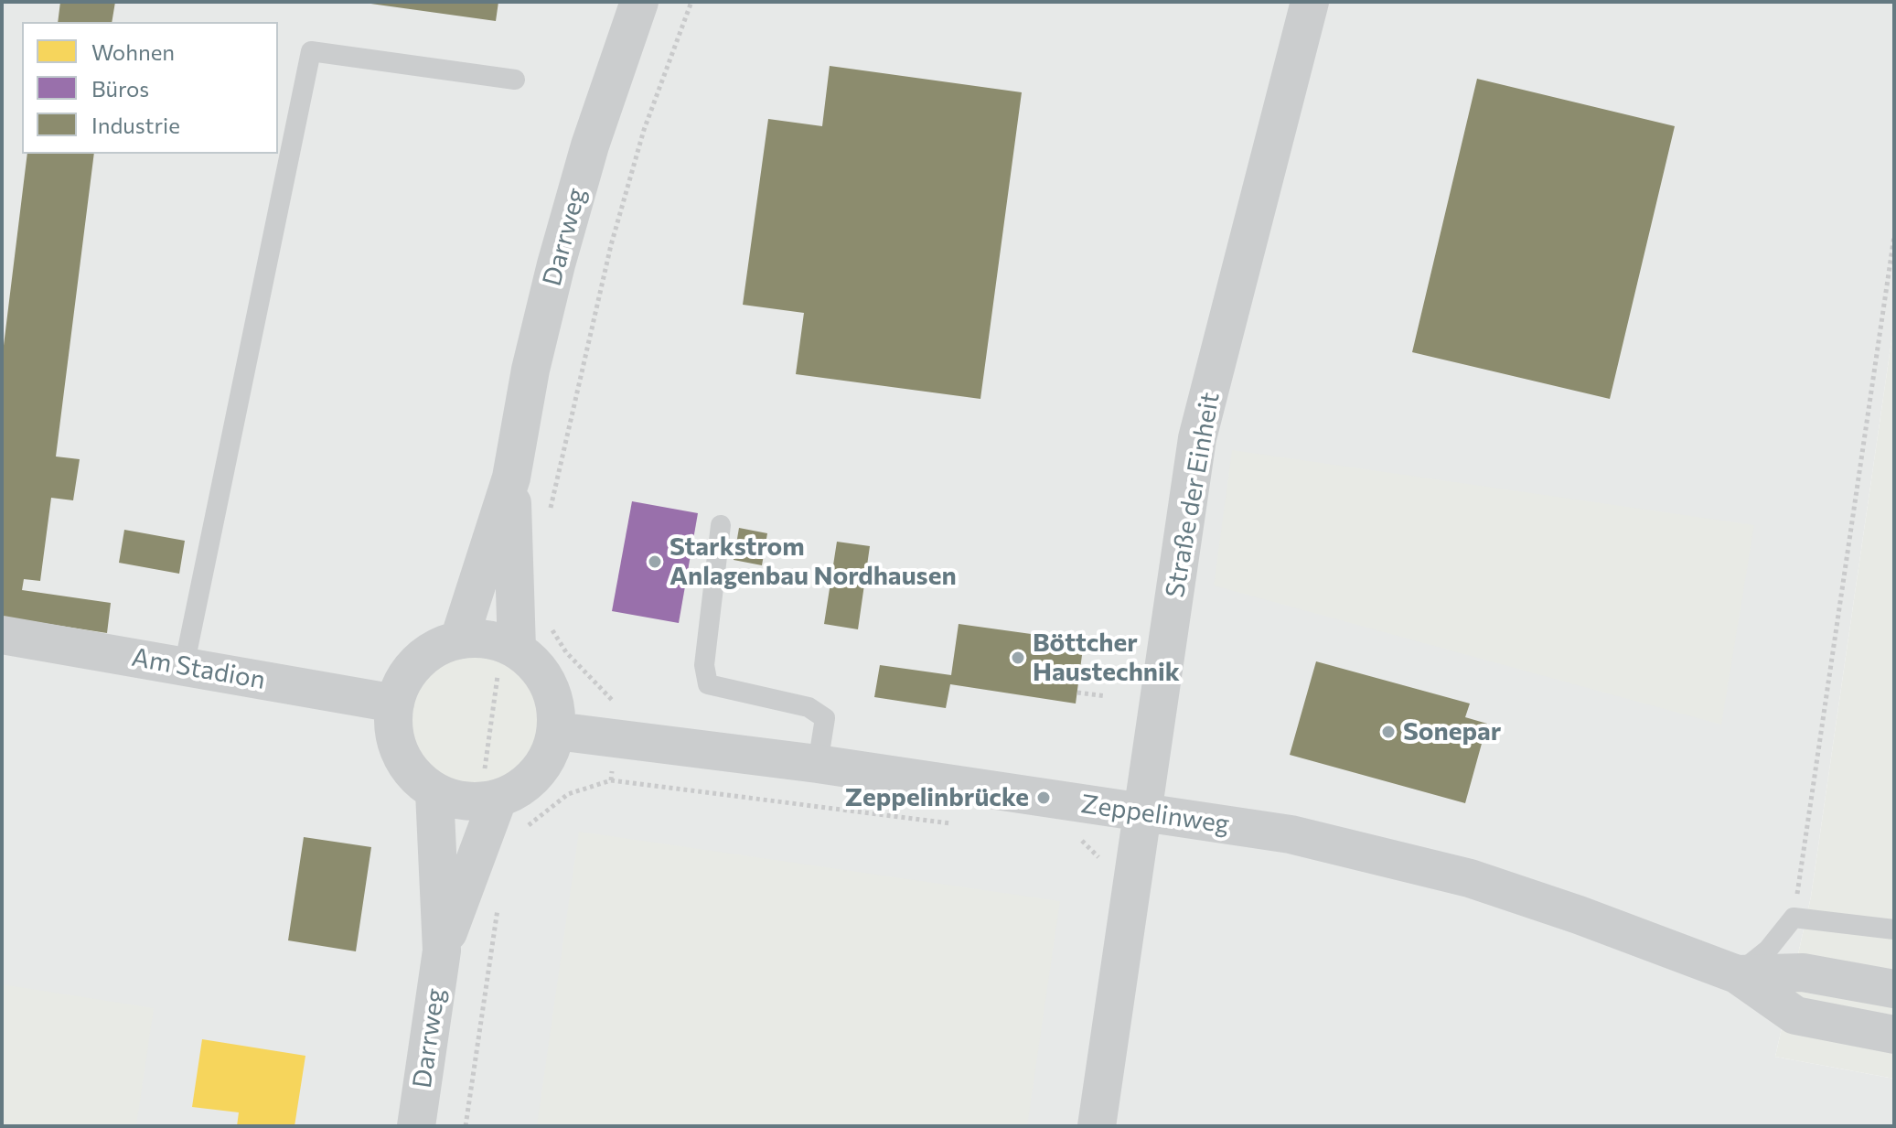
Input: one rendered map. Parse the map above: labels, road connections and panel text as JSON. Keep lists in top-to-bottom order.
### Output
{
  "streets": {
    "street": [
      "Darrweg",
      "Straße der Einheit",
      "Am Stadion",
      "Zeppelinweg"
    ]
  },
  "crossings": [
    ["Straße der Einheit", "Zeppelinweg"]
  ],
  "places": [
    "Starkstrom Anlagenbau Nordhausen",
    "Böttcher Haustechnik",
    "Sonepar",
    "Zeppelinbrücke"
  ],
  "legend": ["Wohnen", "Büros", "Industrie"]
}
